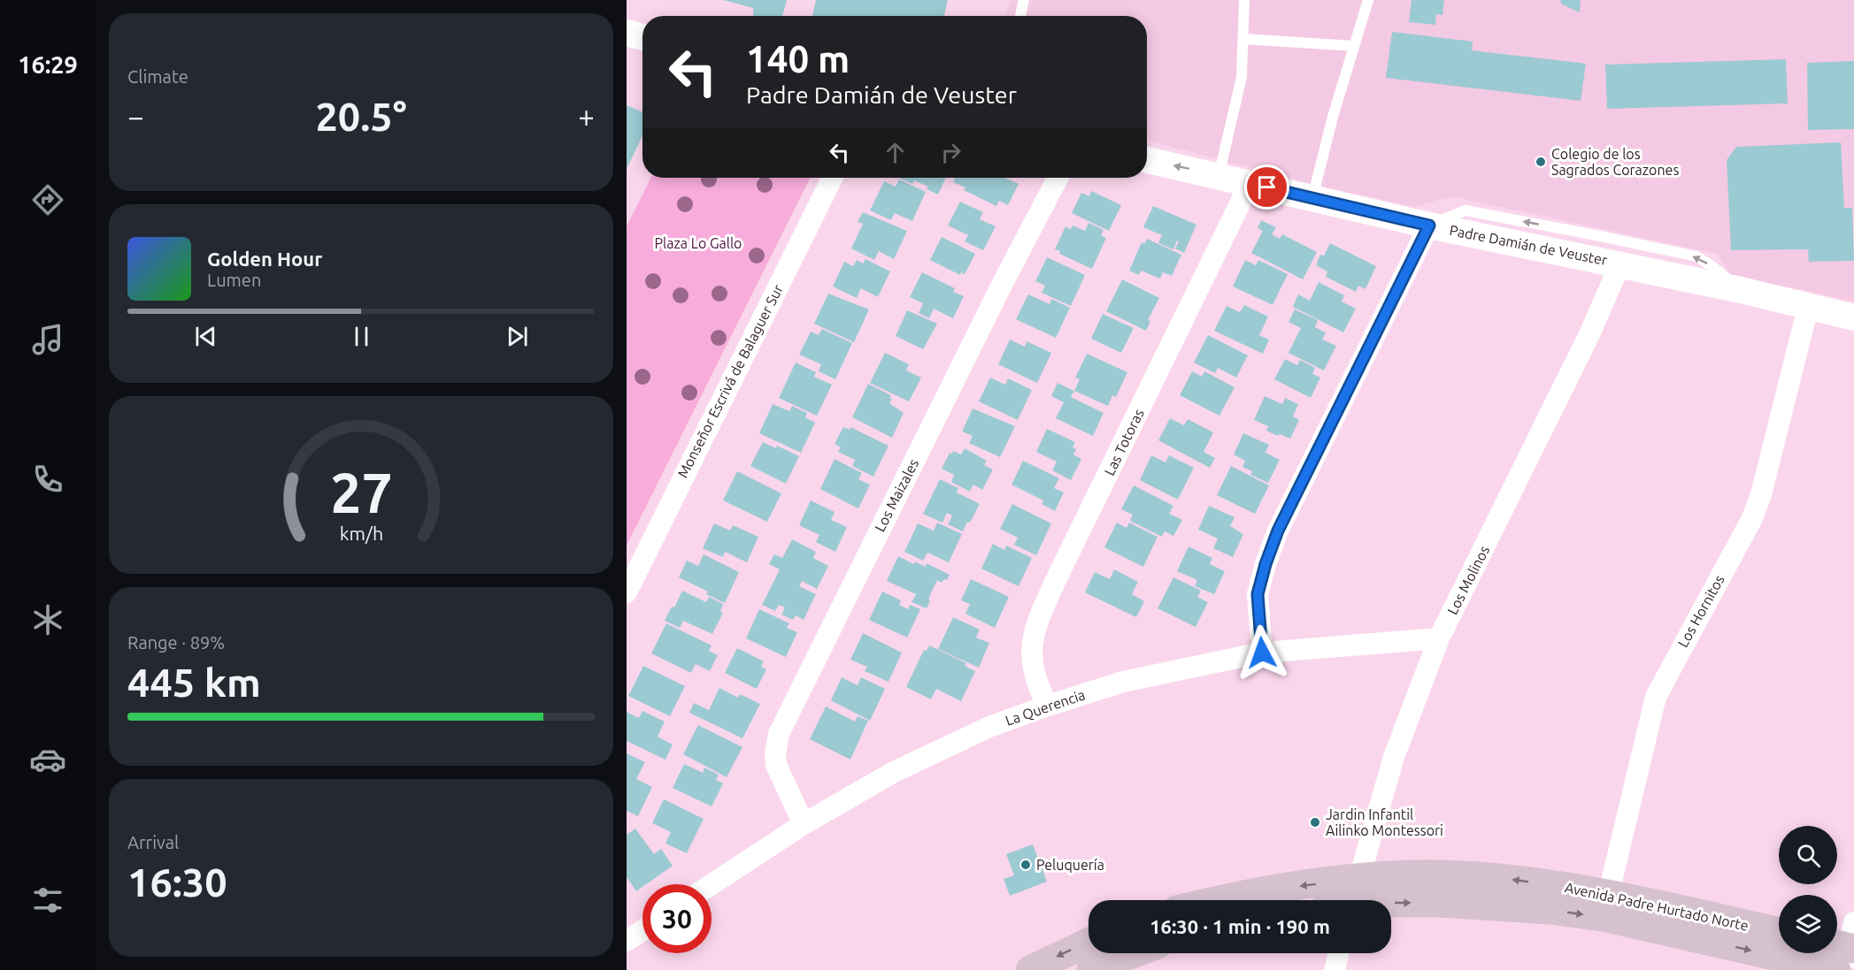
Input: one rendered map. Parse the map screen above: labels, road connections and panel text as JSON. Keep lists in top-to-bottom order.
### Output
{
  "streets": {
    "main road": ["Avenida Padre Hurtado Norte"],
    "street": [
      "Padre Damián de Veuster",
      "Monseñor Escrivá de Balaguer Sur",
      "Las Totoras",
      "Los Maizales",
      "Los Molinos",
      "Los Hornitos",
      "La Querencia"
    ]
  },
  "crossings": [
    ["Padre Damián de Veuster", "Las Totoras"],
    ["Padre Damián de Veuster", "Los Molinos"],
    ["Padre Damián de Veuster", "Los Hornitos"],
    ["Las Totoras", "La Querencia"],
    ["Los Maizales", "La Querencia"],
    ["Los Molinos", "La Querencia"],
    ["Los Molinos", "Avenida Padre Hurtado Norte"],
    ["Los Hornitos", "Avenida Padre Hurtado Norte"]
  ],
  "parks": ["Plaza Lo Gallo"],
  "places": ["Colegio de los Sagrados Corazones", "Jardin Infantil Ailinko Montessori", "Peluquería"],
  "page": {
    "tabs": "16:29",
    "tile": [
      "Climate",
      ["Range · 89%", "445 km"],
      ["Arrival", "16:30"]
    ],
    "turn": ["140 m", "Padre Damián de Veuster"],
    "heat": ["−", "20.5°", "+"],
    "song": ["Golden Hour", "Lumen"],
    "limit": "30",
    "trip": "16:30 · 1 min · 190 m",
    "gauge": ["27", "km/h"]
  }
}
